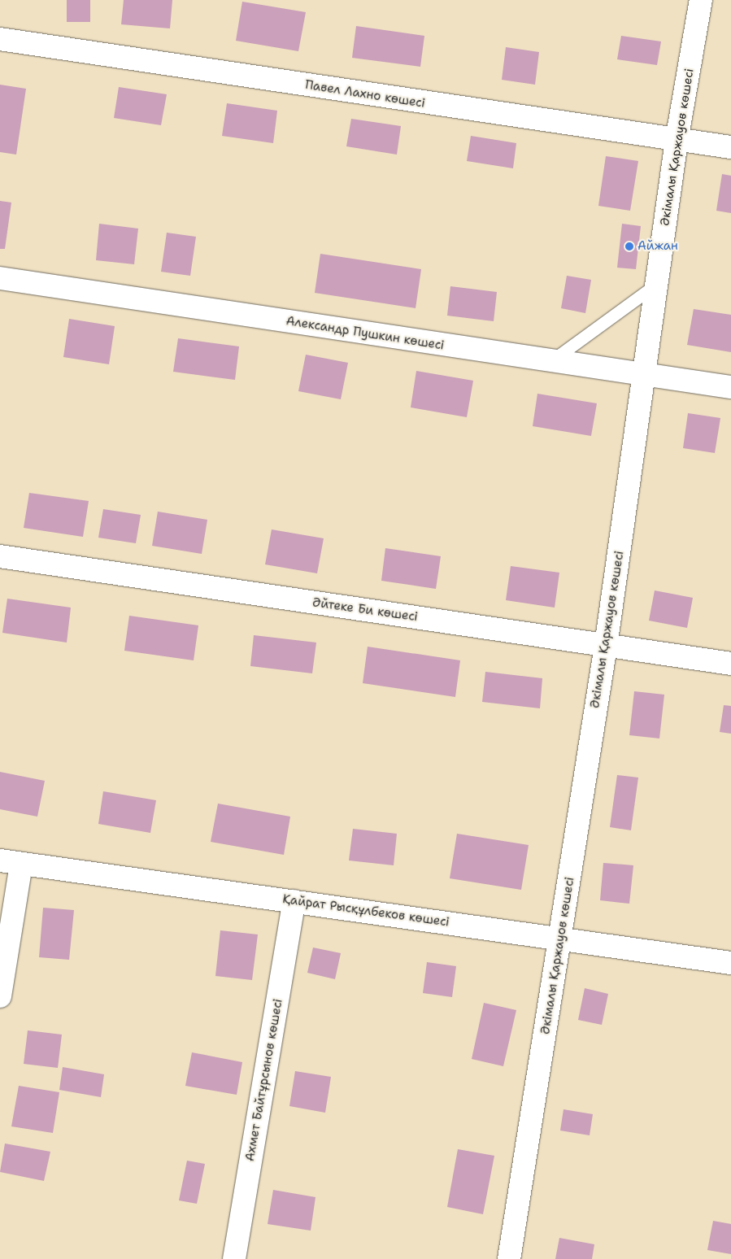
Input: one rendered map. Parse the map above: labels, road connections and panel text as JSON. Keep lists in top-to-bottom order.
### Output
{
  "streets": {
    "street": [
      "Павел Лахно көшесі",
      "Әкімалы Қаржауов көшесі",
      "Александр Пушкин көшесі",
      "Әйтеке Би көшесі",
      "Қайрат Рысқұлбеков көшесі",
      "Ахмет Байтұрсынов көшесі"
    ]
  },
  "crossings": [
    ["Павел Лахно көшесі", "Әкімалы Қаржауов көшесі"],
    ["Әкімалы Қаржауов көшесі", "Александр Пушкин көшесі"],
    ["Әкімалы Қаржауов көшесі", "Әйтеке Би көшесі"],
    ["Әкімалы Қаржауов көшесі", "Қайрат Рысқұлбеков көшесі"],
    ["Қайрат Рысқұлбеков көшесі", "Ахмет Байтұрсынов көшесі"]
  ],
  "places": ["Айжан"]
}
